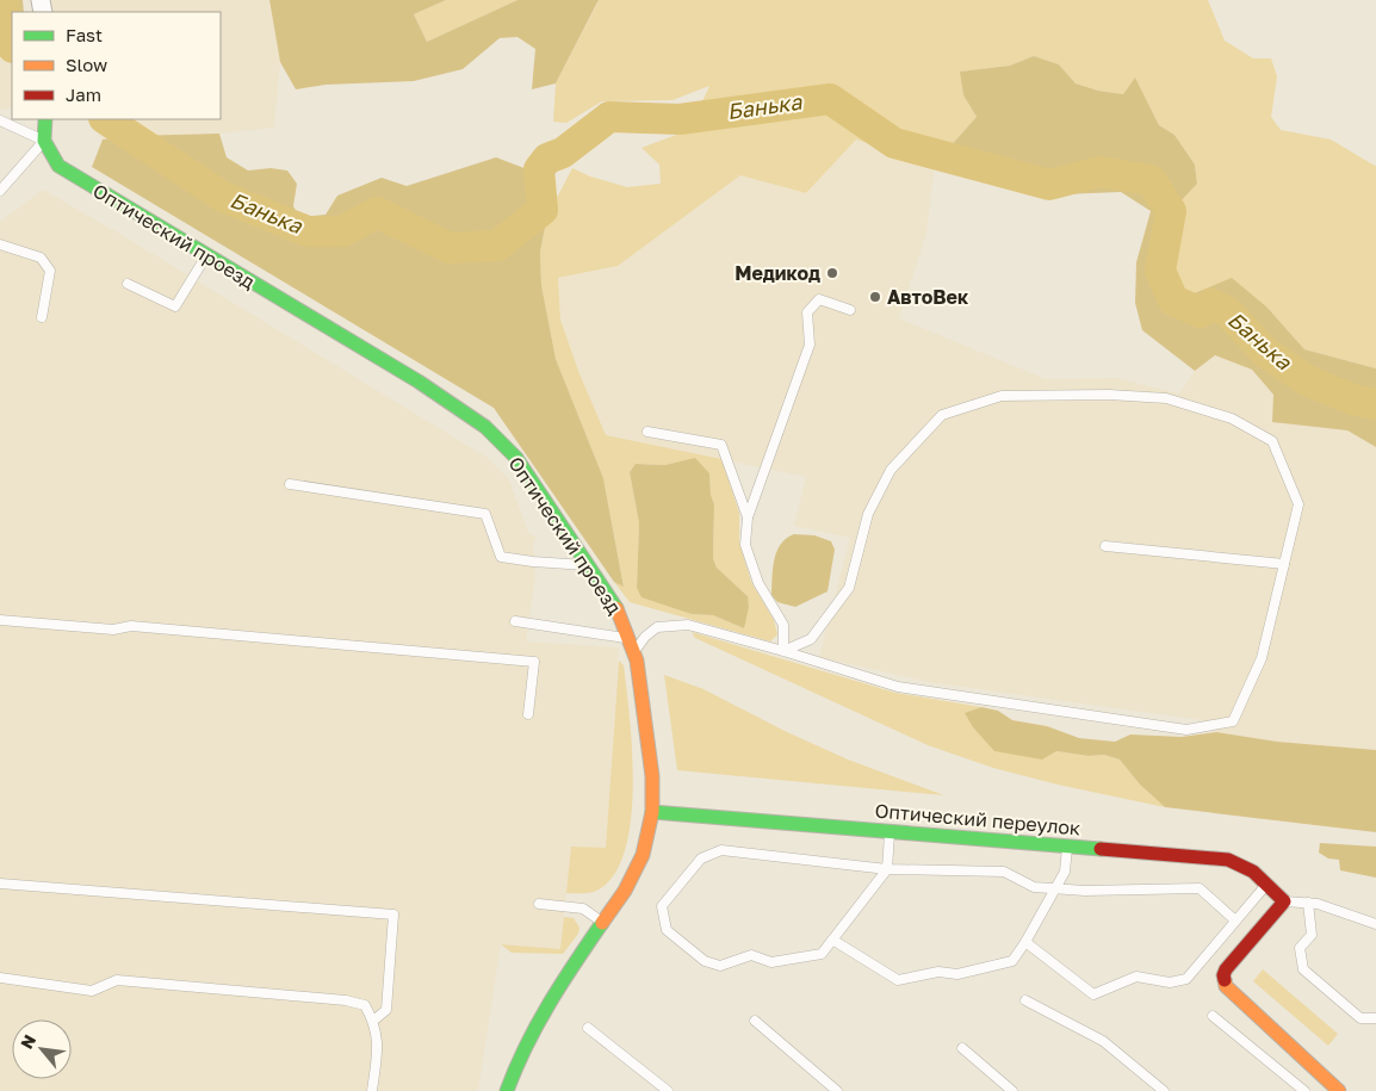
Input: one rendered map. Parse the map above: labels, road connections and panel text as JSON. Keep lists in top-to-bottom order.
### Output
{
  "streets": {
    "street": ["Оптический проезд", "Оптический переулок"]
  },
  "crossings": [
    ["Оптический проезд", "Оптический переулок"]
  ],
  "water": ["Банька"],
  "places": ["Медикод", "АвтоВек"],
  "legend": ["Fast", "Slow", "Jam"],
  "north": "top left"
}
